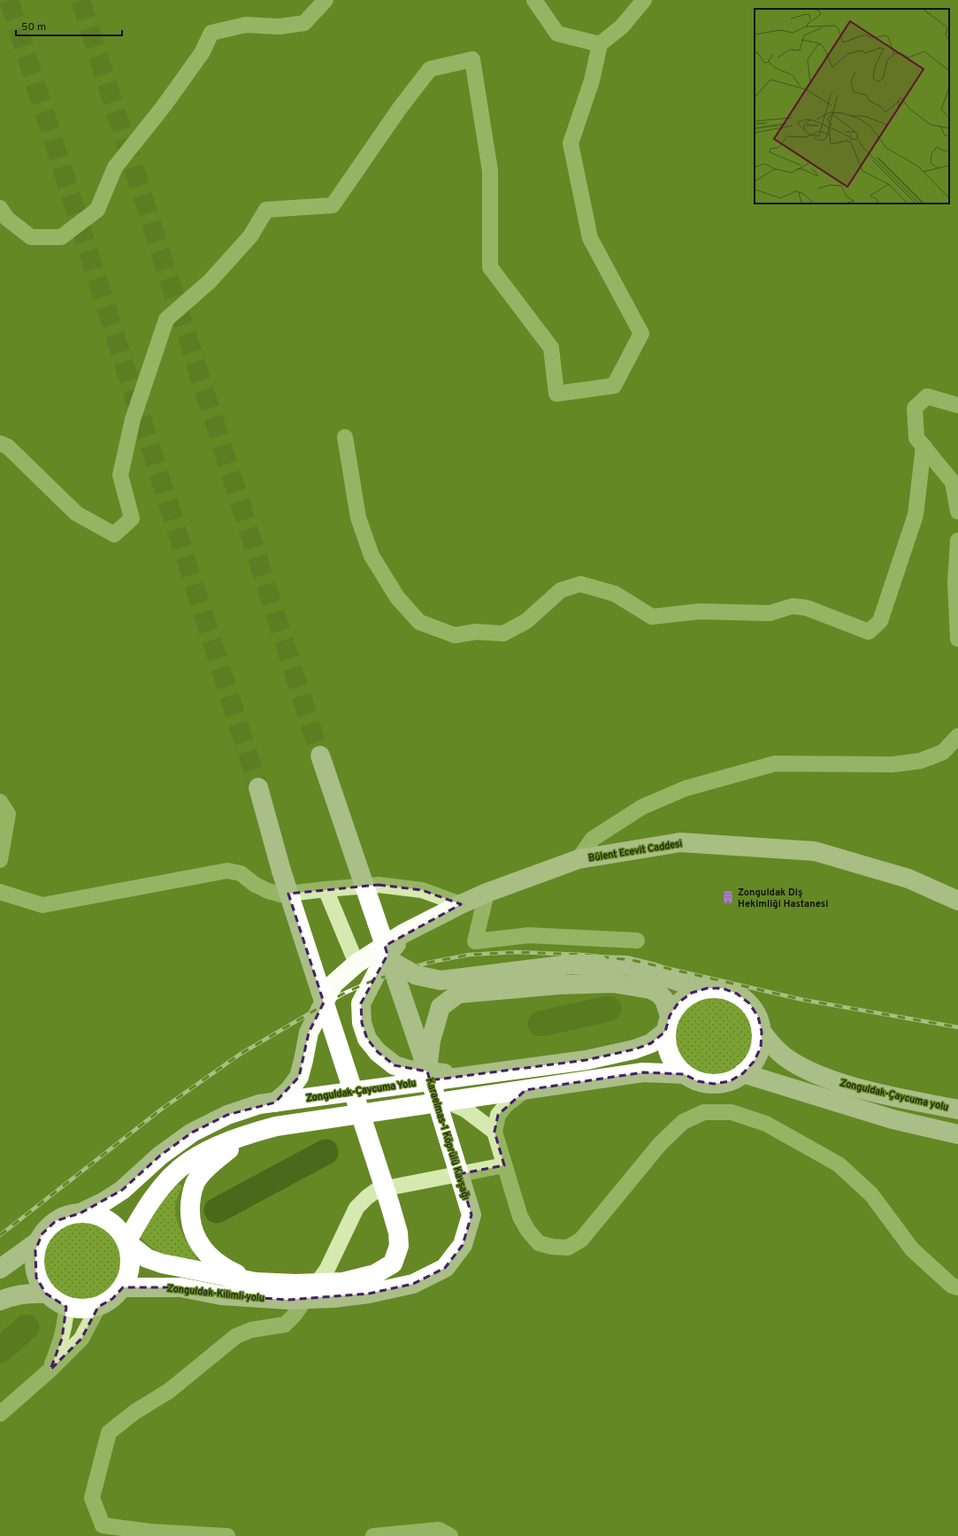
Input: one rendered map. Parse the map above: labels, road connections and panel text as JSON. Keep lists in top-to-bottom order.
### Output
{
  "streets": {
    "highway": [
      "Zonguldak-Çaycuma Yolu",
      "Zonguldak-Çaycuma yolu",
      "Karaelmas-1 Köprülü Kavşağı",
      "Zonguldak-Kilimli yolu"
    ],
    "main road": ["Bülent Ecevit Caddesi"]
  },
  "crossings": [
    ["Bülent Ecevit Caddesi", "Zonguldak-Çaycuma Yolu"],
    ["Zonguldak-Çaycuma Yolu", "Zonguldak-Çaycuma yolu"],
    ["Zonguldak-Çaycuma Yolu", "Zonguldak-Kilimli yolu"],
    ["Karaelmas-1 Köprülü Kavşağı", "Zonguldak-Kilimli yolu"]
  ],
  "places": {
    "building": ["Zonguldak Diş Hekimliği Hastanesi"]
  },
  "scale_bar": "50 m"
}
